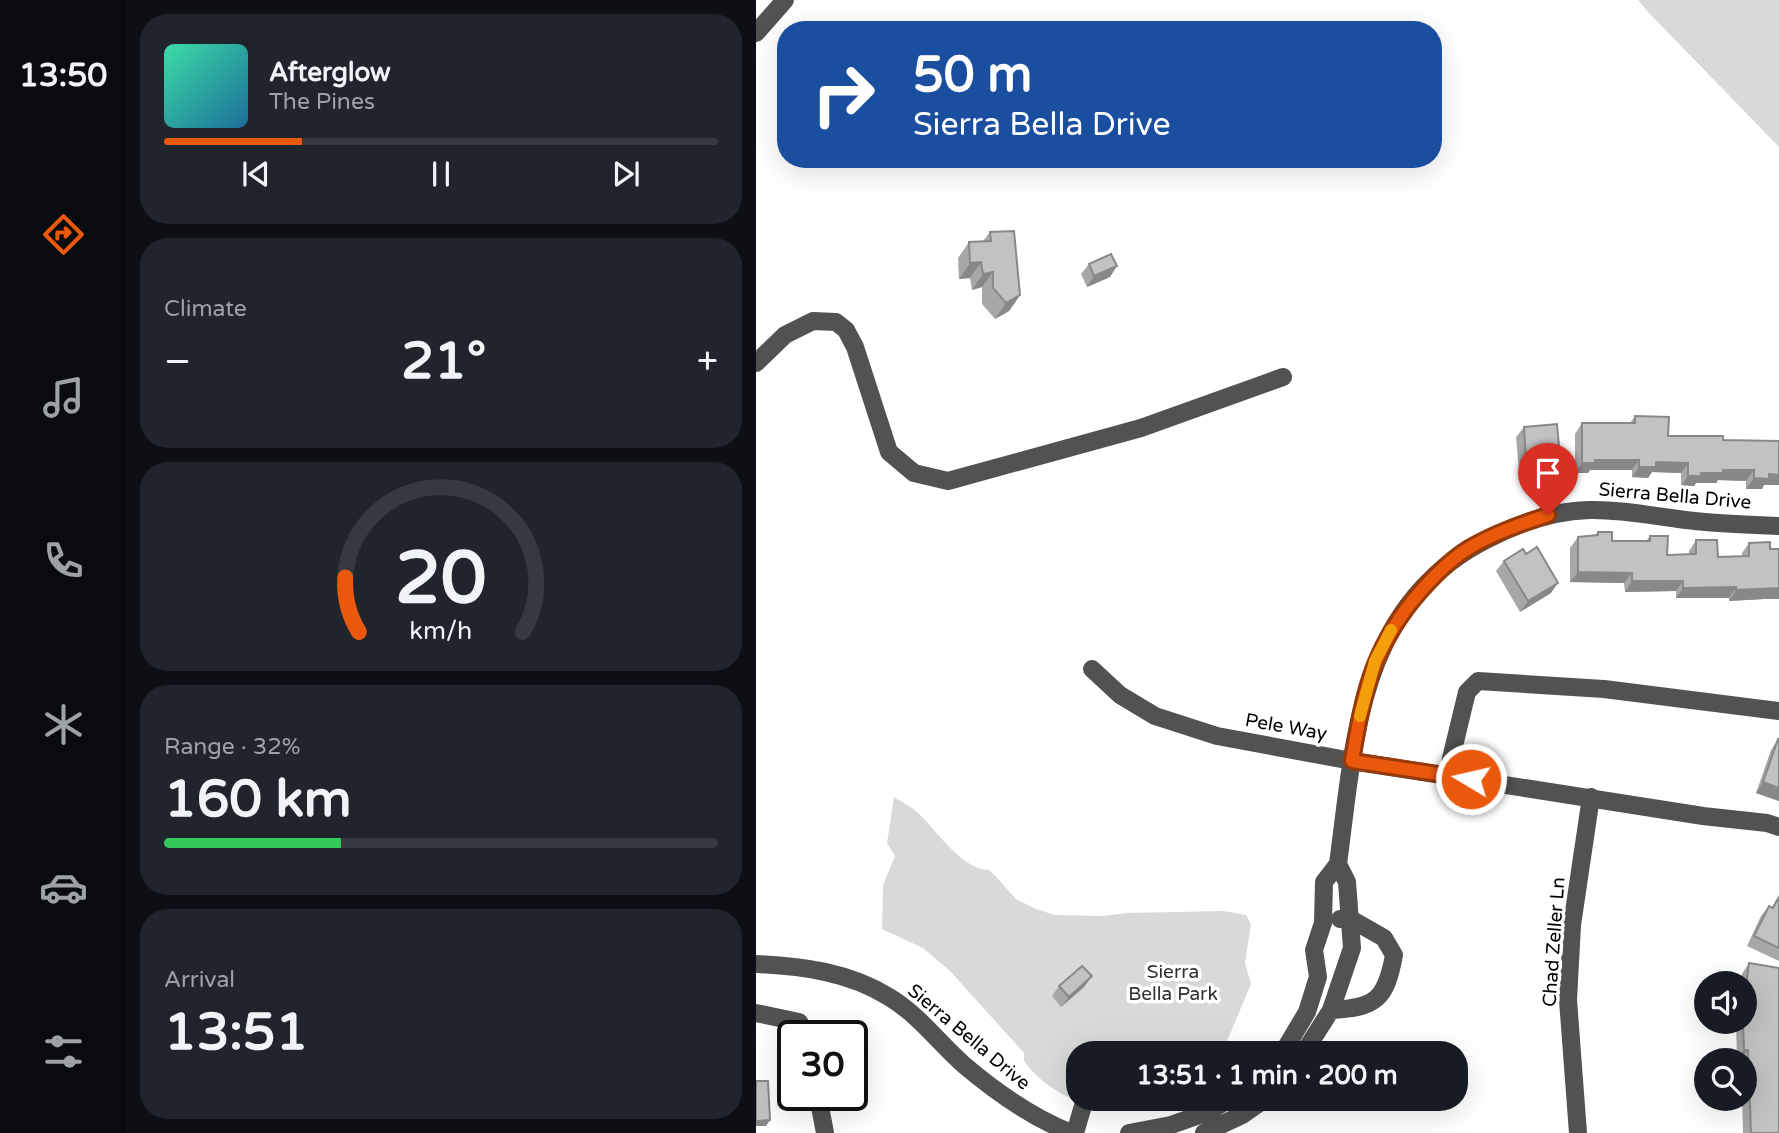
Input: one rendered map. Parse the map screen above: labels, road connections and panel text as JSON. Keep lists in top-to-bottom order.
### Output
{
  "streets": {
    "street": ["Sierra Bella Drive", "Pele Way", "Chad Zeller Ln"]
  },
  "crossings": [
    ["Sierra Bella Drive", "Pele Way"],
    ["Pele Way", "Chad Zeller Ln"]
  ],
  "parks": ["Sierra Bella Park"],
  "page": {
    "tabs": "13:50",
    "turn": ["50 m", "Sierra Bella Drive"],
    "song": ["Afterglow", "The Pines"],
    "tile": [
      "Climate",
      ["Range · 32%", "160 km"],
      ["Arrival", "13:51"]
    ],
    "heat": ["−", "21°", "+"],
    "limit": "30",
    "trip": "13:51 · 1 min · 200 m",
    "gauge": ["20", "km/h"]
  }
}
